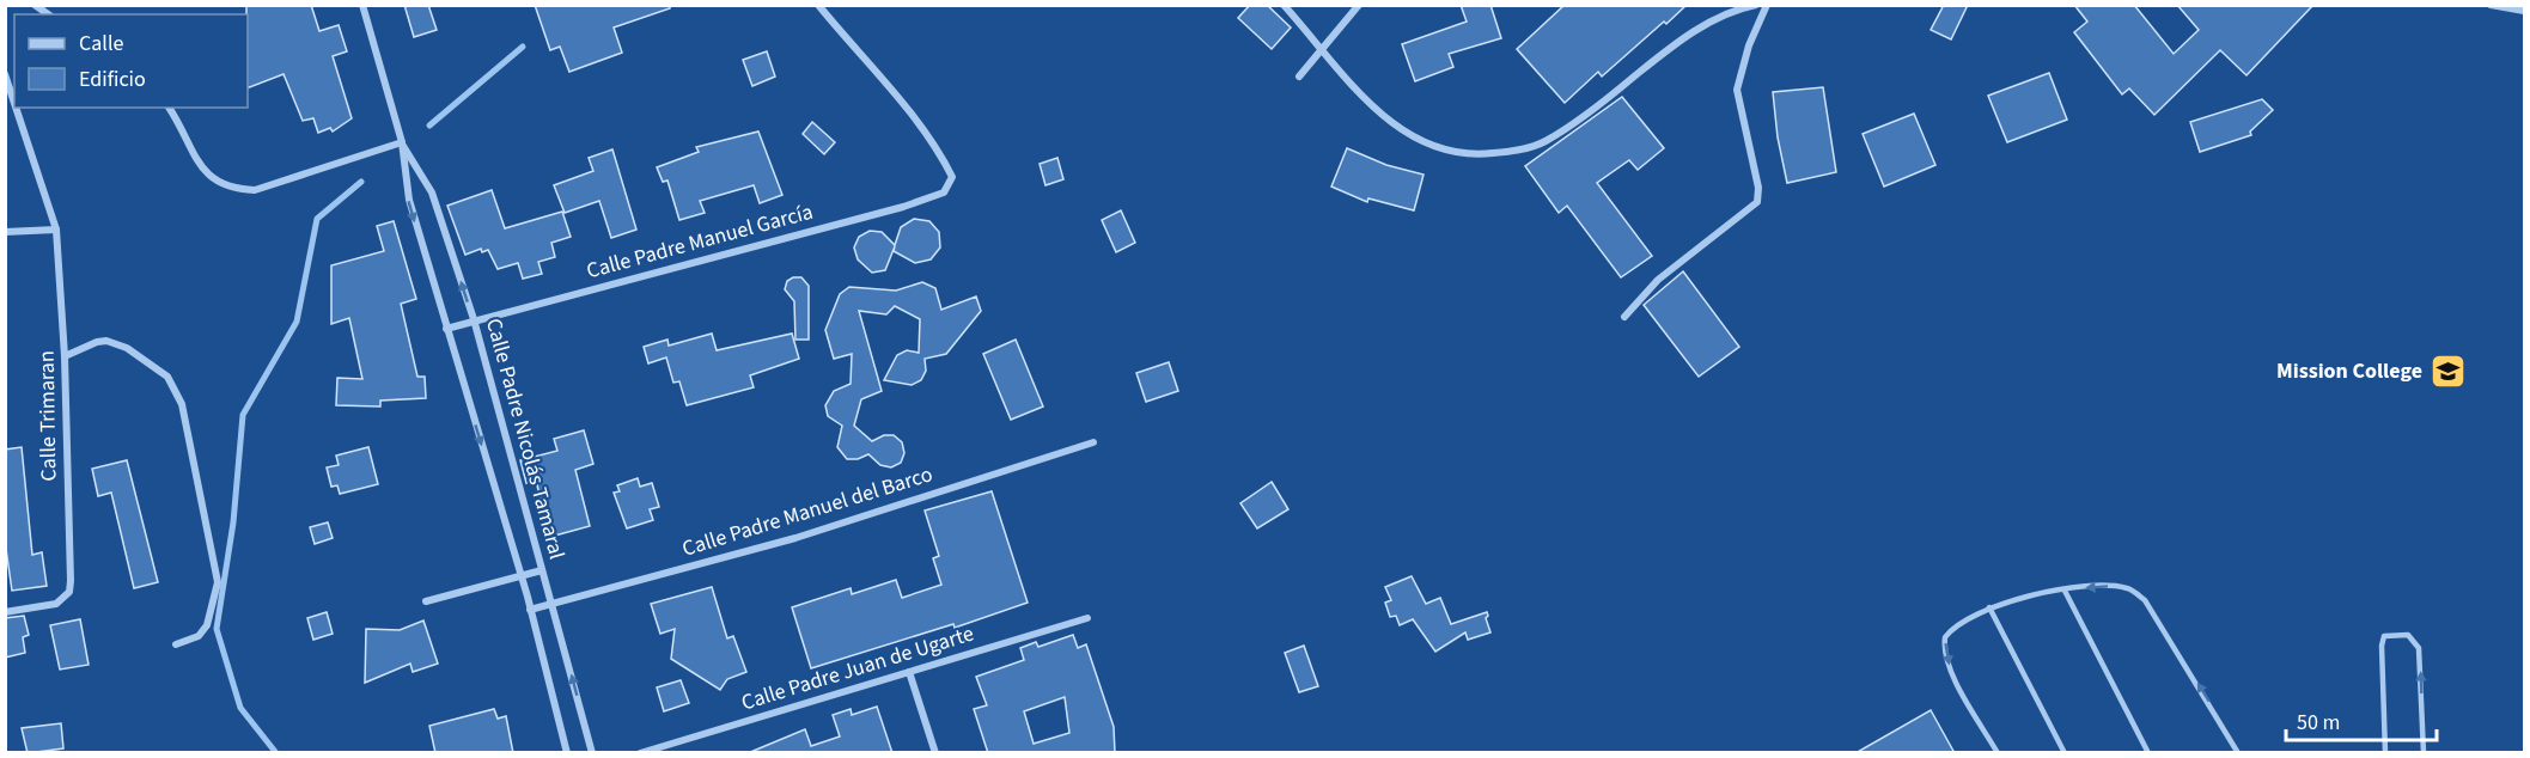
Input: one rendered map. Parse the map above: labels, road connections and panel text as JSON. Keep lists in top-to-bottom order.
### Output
{
  "streets": {
    "street": [
      "Calle Padre Manuel García",
      "Calle Trimaran",
      "Calle Padre Nicolás Tamaral",
      "Calle Padre Manuel del Barco",
      "Calle Padre Juan de Ugarte"
    ]
  },
  "crossings": [
    ["Calle Padre Manuel García", "Calle Padre Nicolás Tamaral"],
    ["Calle Padre Nicolás Tamaral", "Calle Padre Manuel del Barco"]
  ],
  "places": {
    "school or university": ["Mission College"]
  },
  "legend": ["Calle", "Edificio"],
  "scale_bar": "50 m"
}
